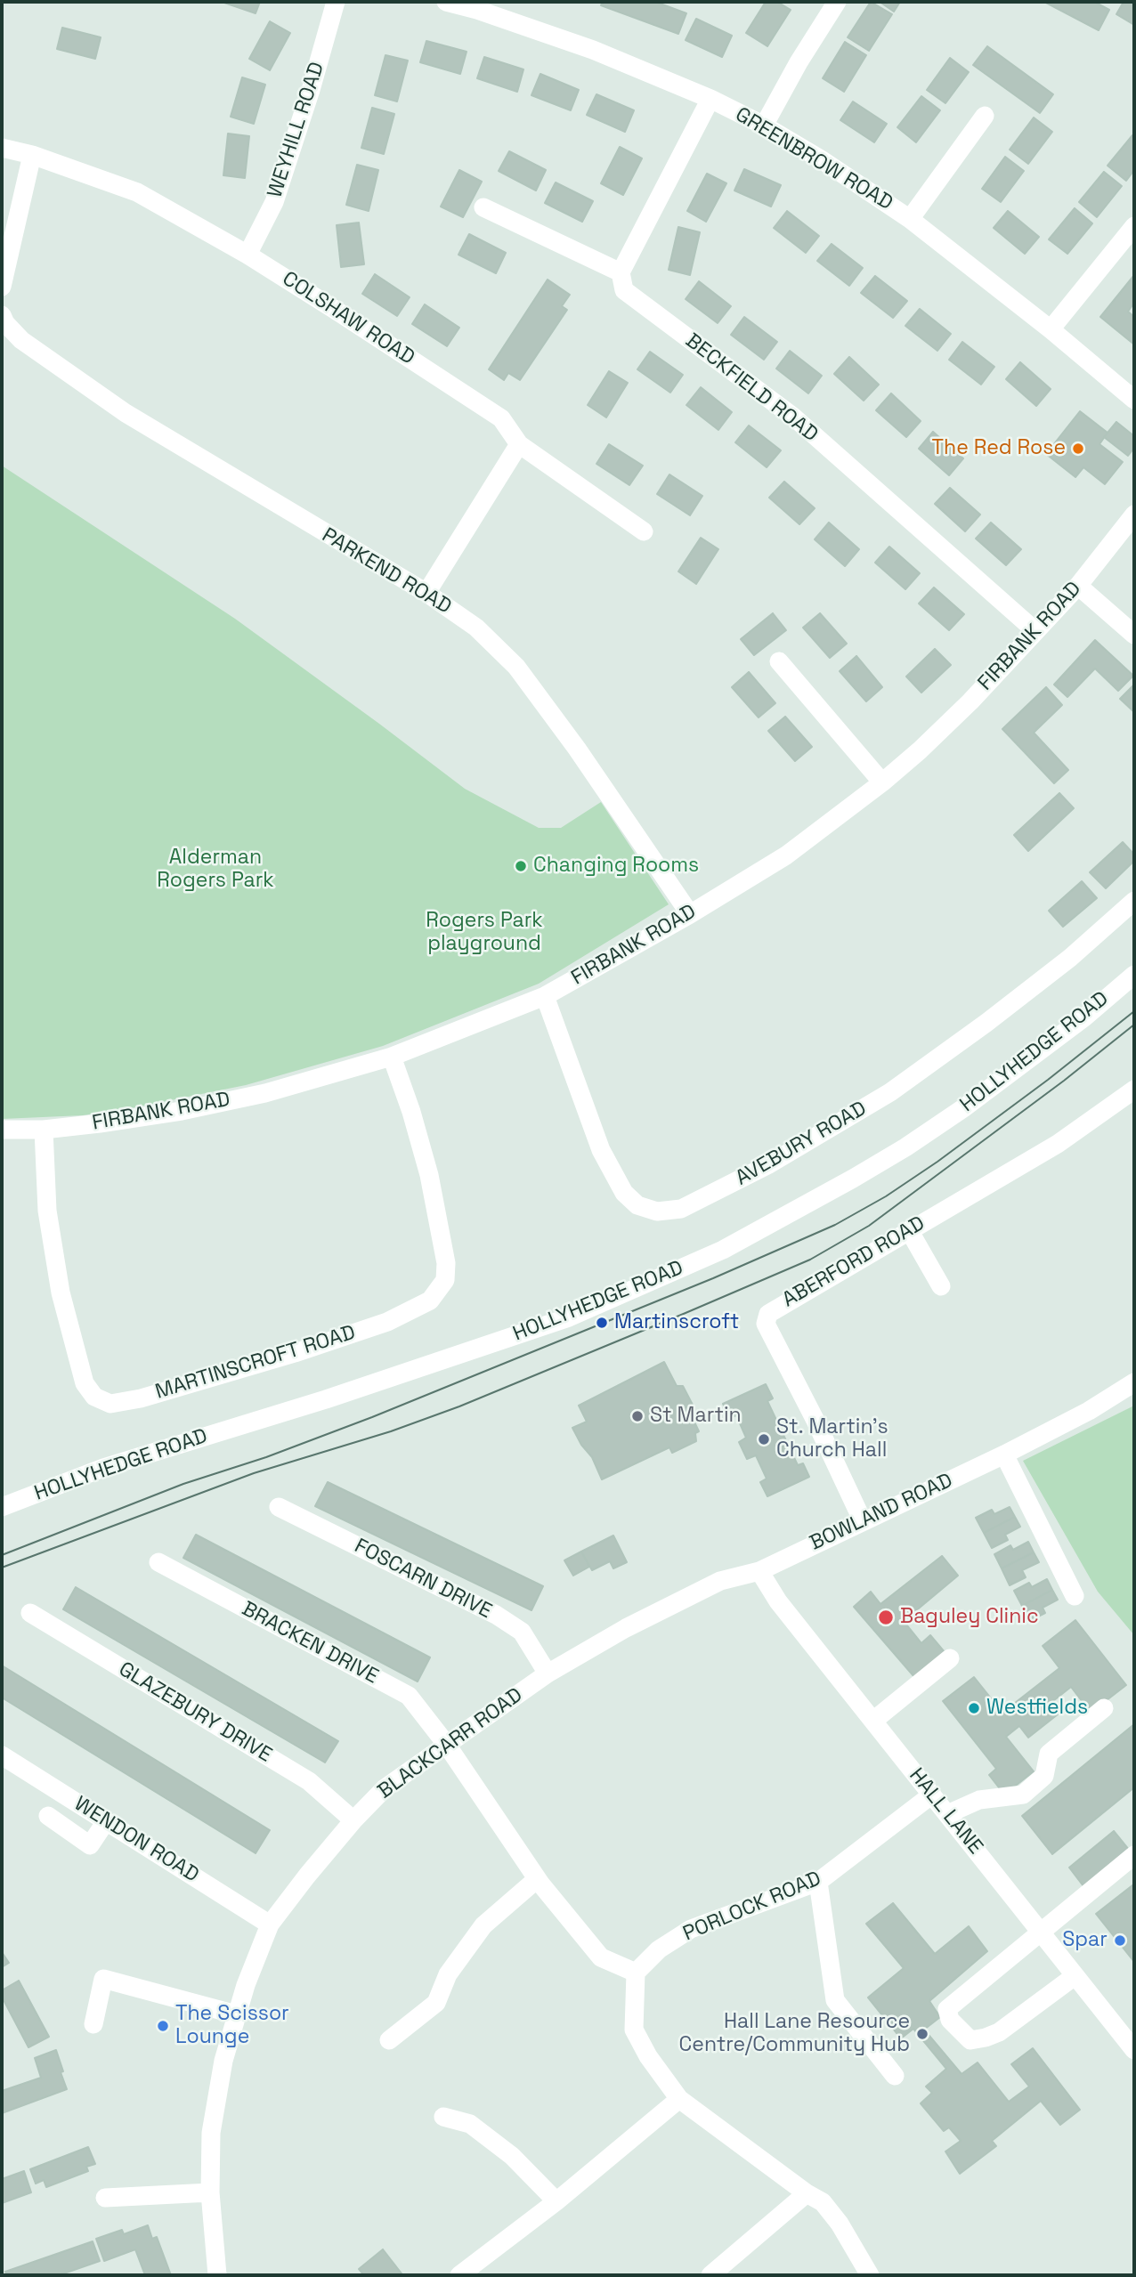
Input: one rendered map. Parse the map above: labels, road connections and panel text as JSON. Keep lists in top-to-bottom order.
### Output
{
  "streets": {
    "street": [
      "WEYHILL ROAD",
      "GREENBROW ROAD",
      "COLSHAW ROAD",
      "BECKFIELD ROAD",
      "PARKEND ROAD",
      "FIRBANK ROAD",
      "HOLLYHEDGE ROAD",
      "AVEBURY ROAD",
      "ABERFORD ROAD",
      "MARTINSCROFT ROAD",
      "BOWLAND ROAD",
      "FOSCARN DRIVE",
      "BRACKEN DRIVE",
      "GLAZEBURY DRIVE",
      "BLACKCARR ROAD",
      "HALL LANE",
      "WENDON ROAD",
      "PORLOCK ROAD"
    ]
  },
  "crossings": [
    ["WEYHILL ROAD", "COLSHAW ROAD"],
    ["BECKFIELD ROAD", "FIRBANK ROAD"],
    ["PARKEND ROAD", "FIRBANK ROAD"],
    ["FIRBANK ROAD", "AVEBURY ROAD"],
    ["FIRBANK ROAD", "MARTINSCROFT ROAD"],
    ["ABERFORD ROAD", "BOWLAND ROAD"],
    ["BOWLAND ROAD", "BLACKCARR ROAD"],
    ["BOWLAND ROAD", "HALL LANE"],
    ["FOSCARN DRIVE", "BLACKCARR ROAD"],
    ["BRACKEN DRIVE", "BLACKCARR ROAD"],
    ["GLAZEBURY DRIVE", "BLACKCARR ROAD"],
    ["BLACKCARR ROAD", "HALL LANE"],
    ["BLACKCARR ROAD", "WENDON ROAD"],
    ["HALL LANE", "PORLOCK ROAD"]
  ],
  "parks": ["Alderman Rogers Park", "Rogers Park playground"],
  "places": [
    "The Red Rose",
    "Changing Rooms",
    "Martinscroft",
    "St Martin",
    "St. Martin's Church Hall",
    "Baguley Clinic",
    "Westfields",
    "Spar",
    "The Scissor Lounge",
    "Hall Lane Resource Centre/Community Hub"
  ]
}
